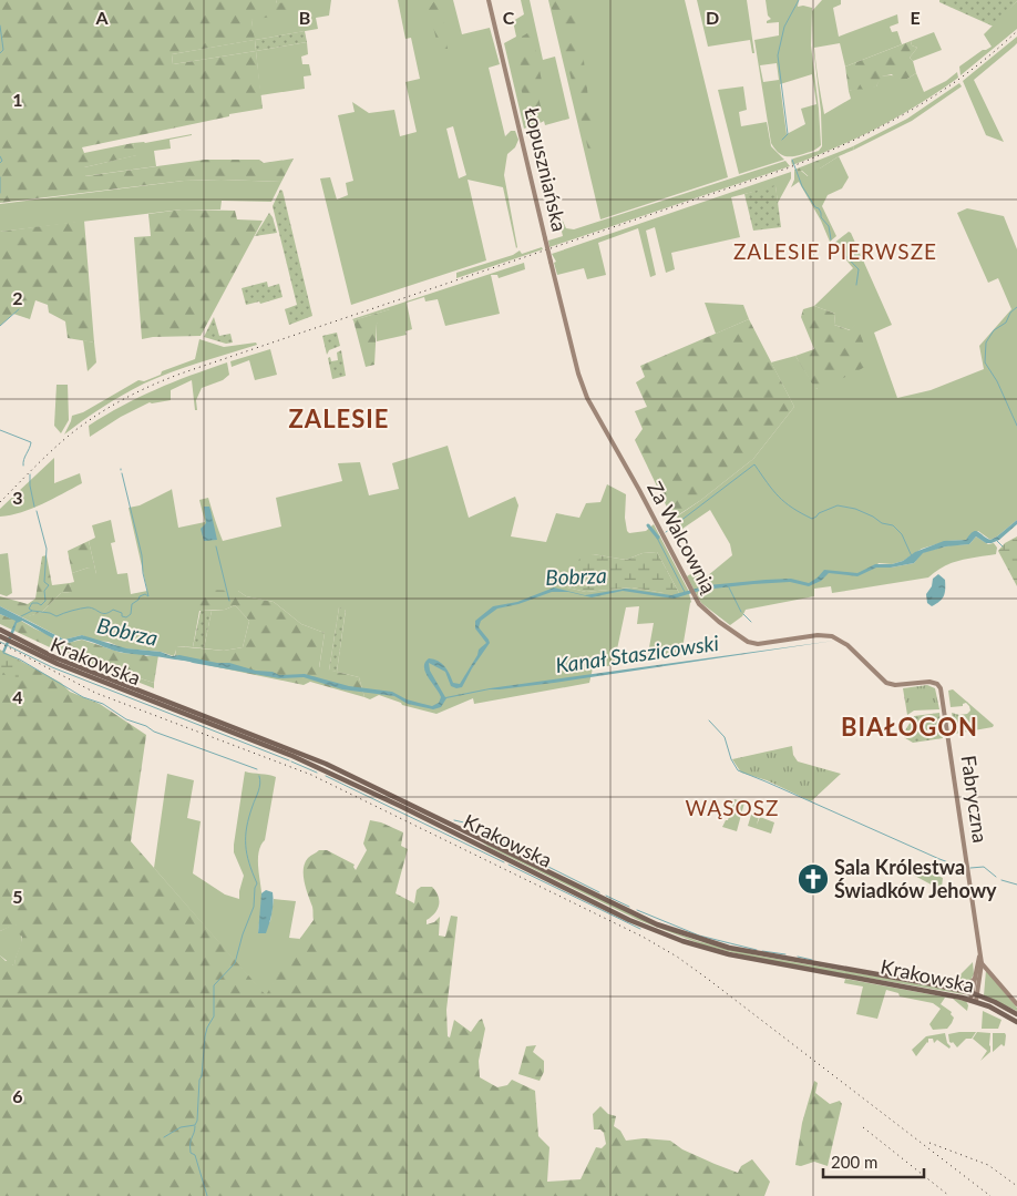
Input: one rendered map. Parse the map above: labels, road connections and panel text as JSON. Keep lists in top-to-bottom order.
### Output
{
  "streets": {
    "main road": [
      "Łopuszniańska",
      "Za Walcownią",
      "Krakowska",
      "Fabryczna"
    ]
  },
  "crossings": [
    ["Łopuszniańska", "Za Walcownią"],
    ["Za Walcownią", "Fabryczna"],
    ["Krakowska", "Fabryczna"]
  ],
  "districts": [
    "ZALESIE PIERWSZE",
    "ZALESIE",
    "BIAŁOGON",
    "WĄSOSZ"
  ],
  "water": ["Bobrza", "Kanał Staszicowski"],
  "places": {
    "church": ["Sala Królestwa Świadków Jehowy"]
  },
  "scale_bar": "200 m",
  "grid": {
    "columns": [
      "A",
      "B",
      "C",
      "D",
      "E"
    ],
    "rows": [
      "1",
      "2",
      "3",
      "4",
      "5",
      "6"
    ]
  }
}
